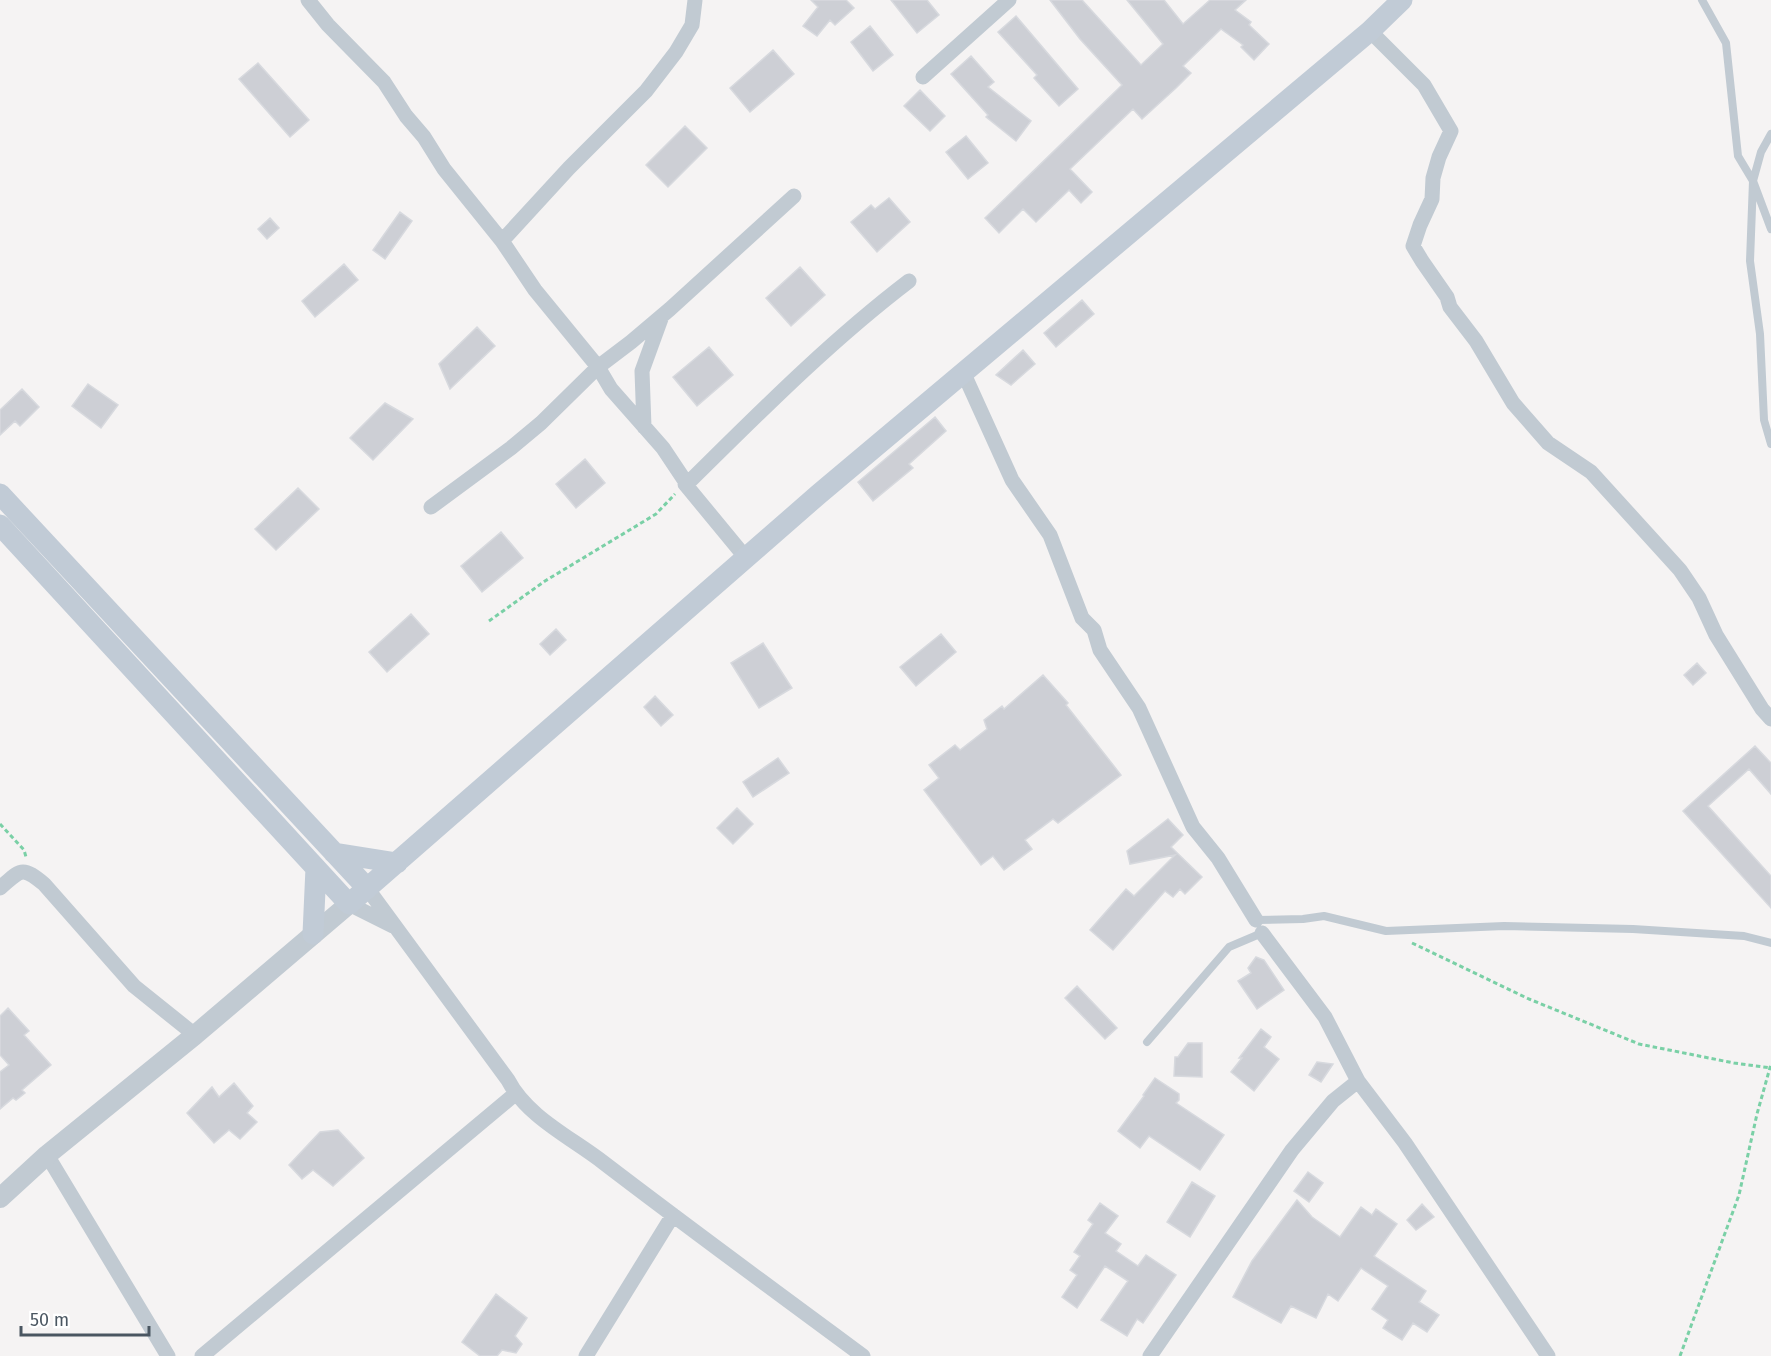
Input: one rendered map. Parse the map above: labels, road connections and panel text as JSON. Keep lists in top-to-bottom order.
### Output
{
  "scale_bar": "50 m"
}
